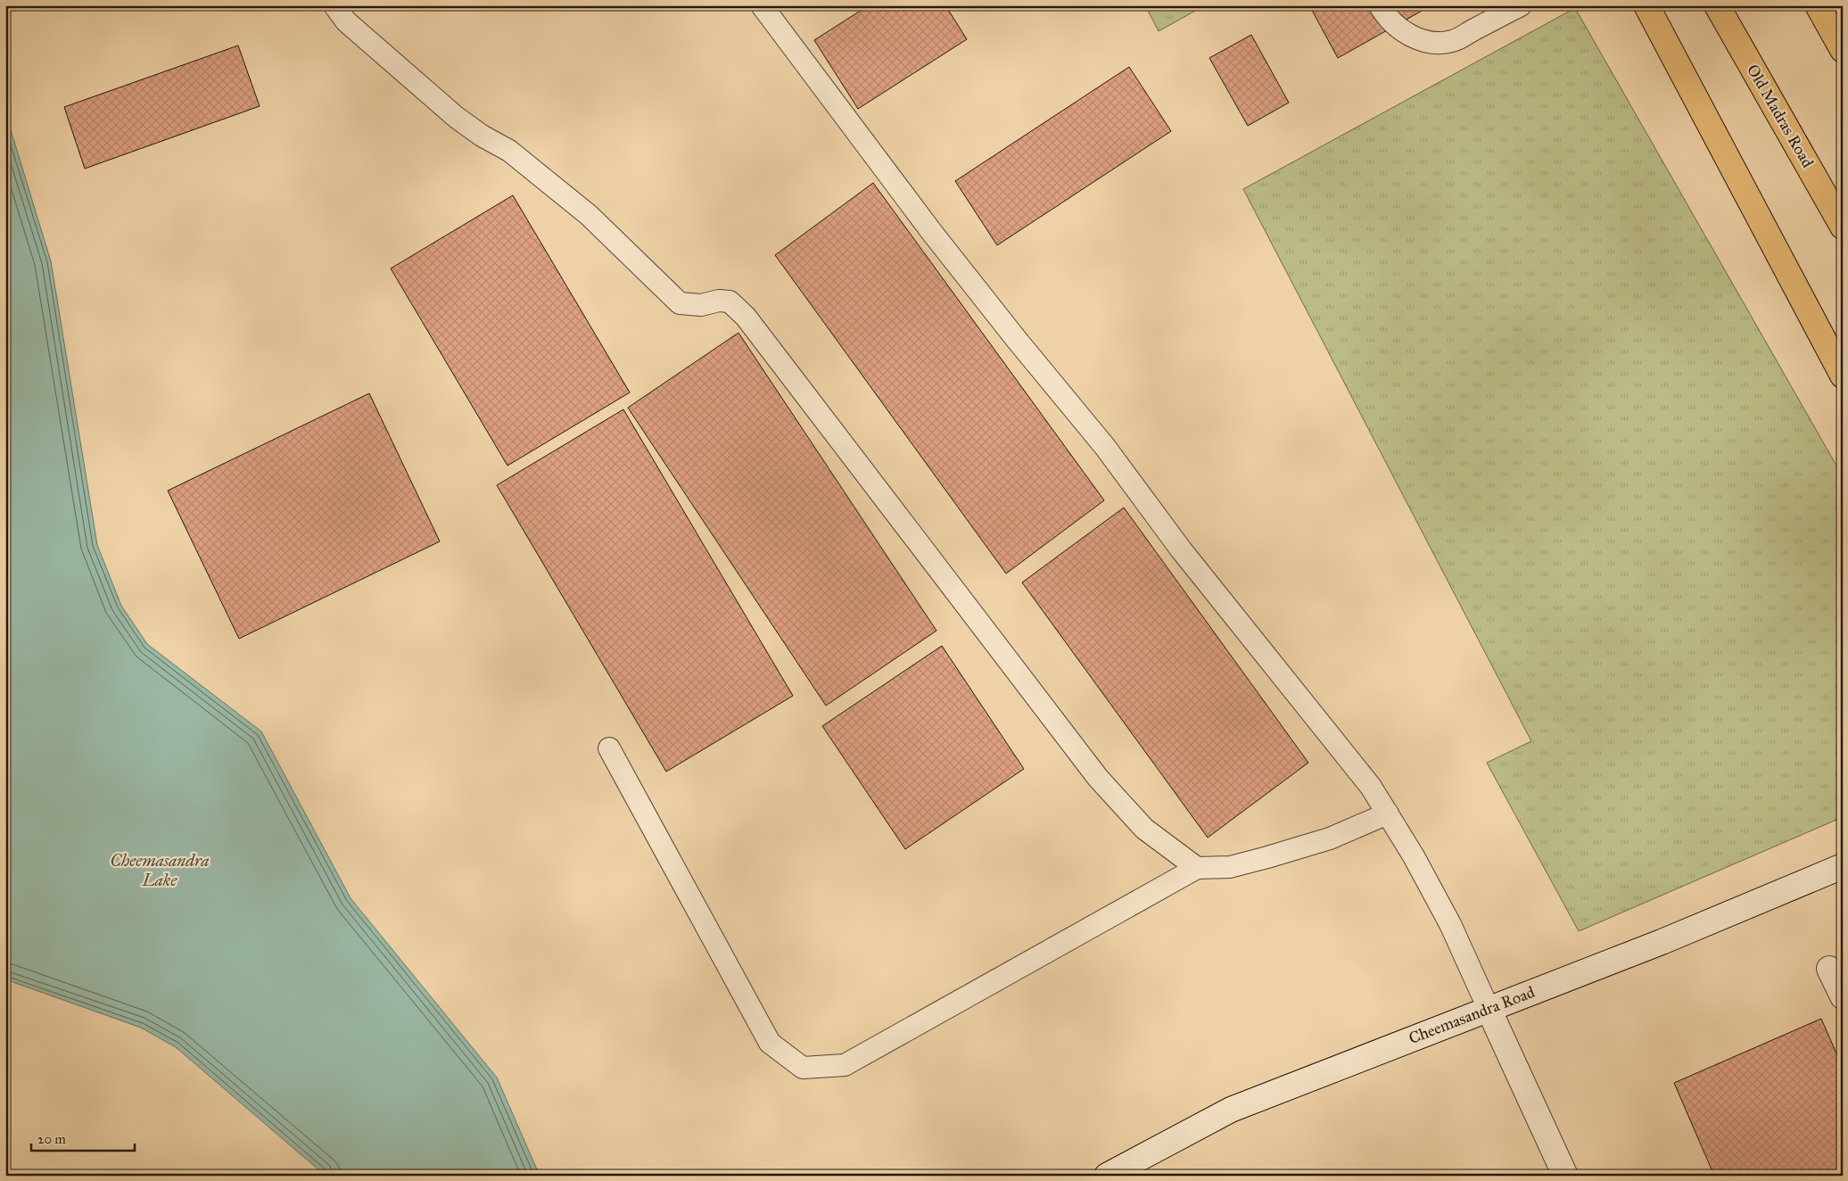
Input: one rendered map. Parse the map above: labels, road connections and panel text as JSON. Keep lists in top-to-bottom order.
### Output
{
  "streets": {
    "main road": ["Old Madras Road"],
    "street": ["Cheemasandra Road"]
  },
  "water": ["Cheemasandra Lake"],
  "scale_bar": "20 m"
}
